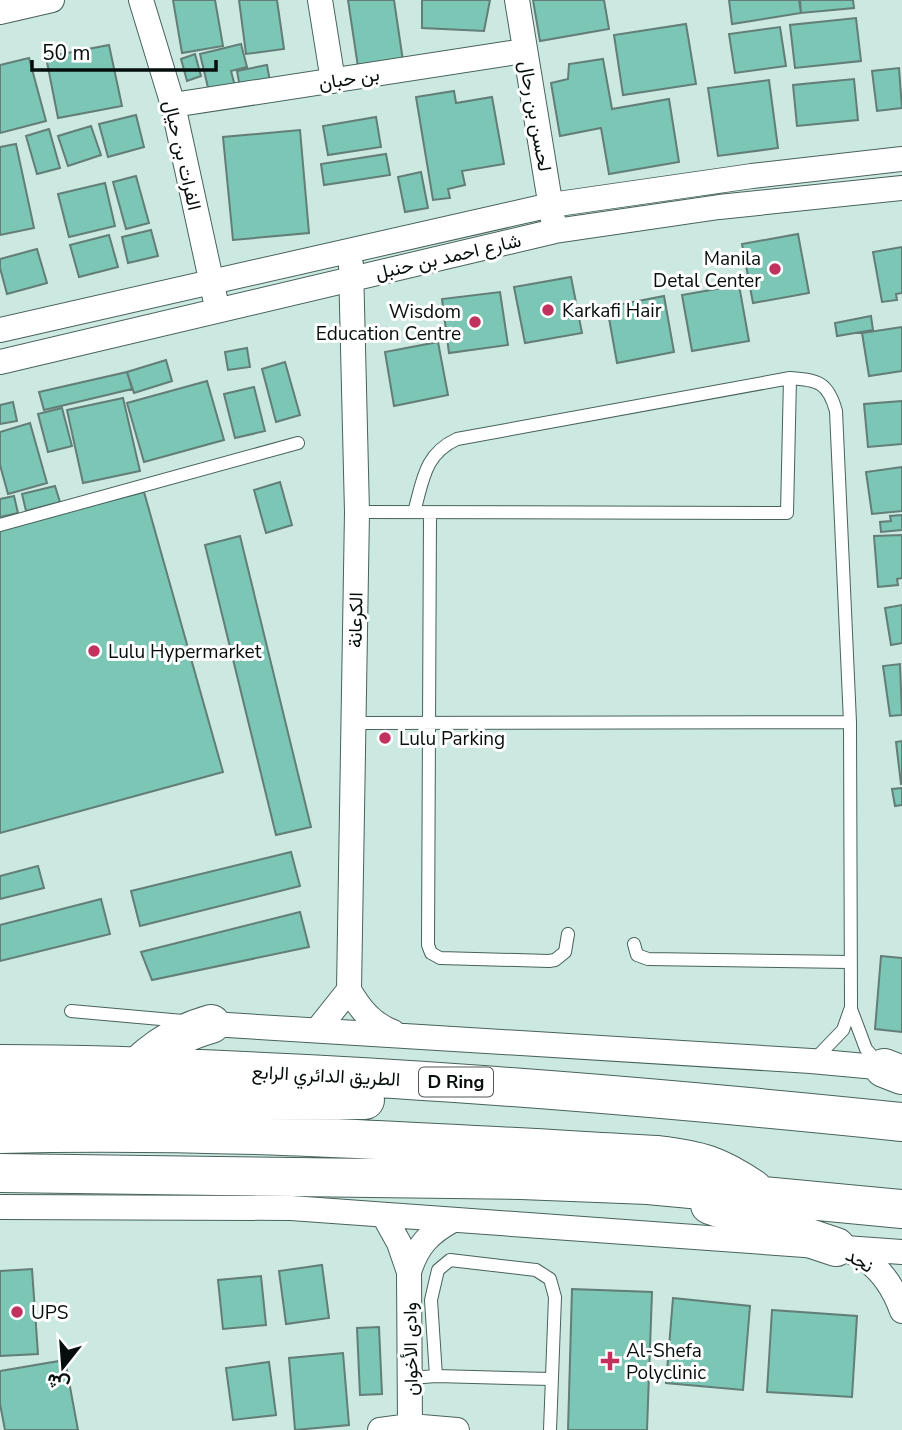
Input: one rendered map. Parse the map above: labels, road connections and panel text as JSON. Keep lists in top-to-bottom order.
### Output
{
  "streets": {
    "main road": ["الطريق الدائري الرابع", "D Ring"],
    "street": [
      "بن حبان",
      "لحسن بن رحال",
      "الفرات بن حيال",
      "شارع احمد بن حنبل",
      "الكرعانة",
      "نجد",
      "وادى الأخوان"
    ]
  },
  "crossings": [
    ["بن حبان", "لحسن بن رحال"],
    ["بن حبان", "الفرات بن حيال"],
    ["لحسن بن رحال", "شارع احمد بن حنبل"],
    ["الفرات بن حيال", "شارع احمد بن حنبل"],
    ["شارع احمد بن حنبل", "الكرعانة"]
  ],
  "places": {
    "other": [
      "Manila Detal Center",
      "Karkafi Hair",
      "Wisdom Education Centre",
      "Lulu Hypermarket",
      "Lulu Parking",
      "UPS"
    ],
    "health": ["Al-Shefa Polyclinic"]
  },
  "scale_bar": "50 m",
  "north": "bottom"
}
